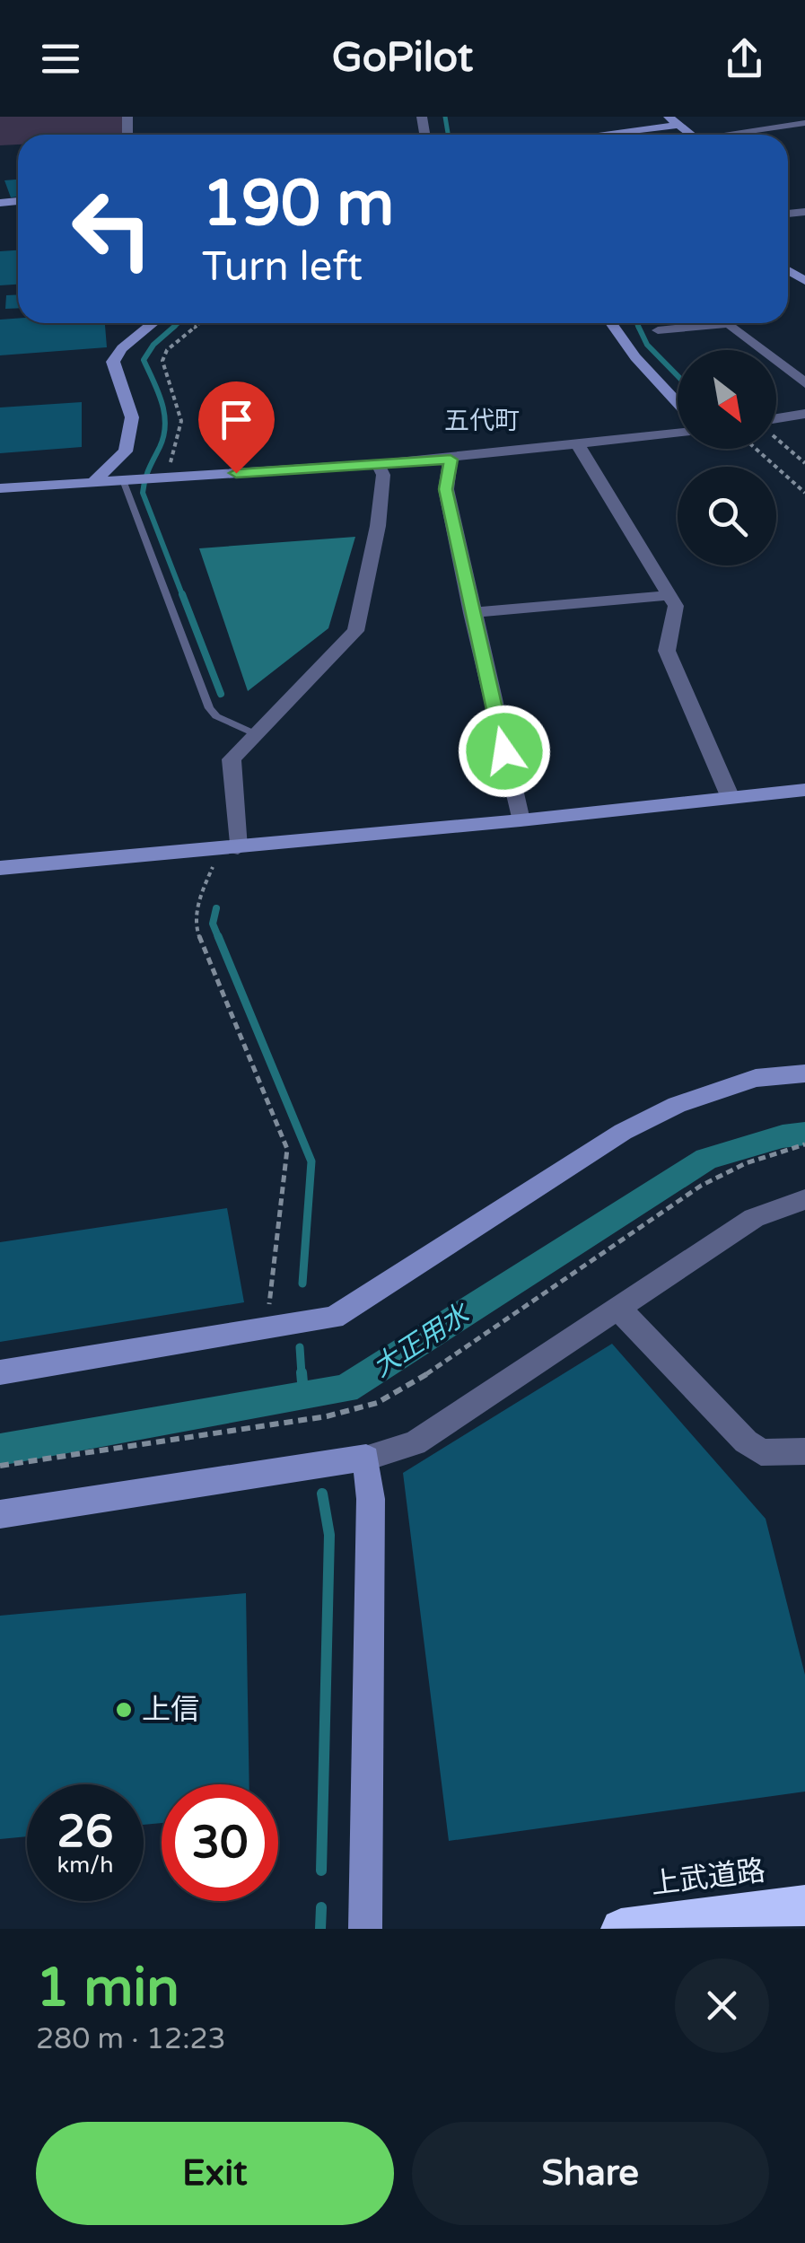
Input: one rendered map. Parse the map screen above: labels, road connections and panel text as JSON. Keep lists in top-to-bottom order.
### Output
{
  "streets": {
    "highway": ["上武道路"]
  },
  "districts": ["五代町"],
  "water": ["大正用水"],
  "places": ["上信"],
  "north": "bottom right",
  "page": {
    "header": "GoPilot",
    "turn": ["190 m", "Turn left"],
    "speed": "26 km/h",
    "limit": "30",
    "heading": ["1 min", "280 m · 12:23"],
    "buttons": ["Exit", "Share"]
  }
}
